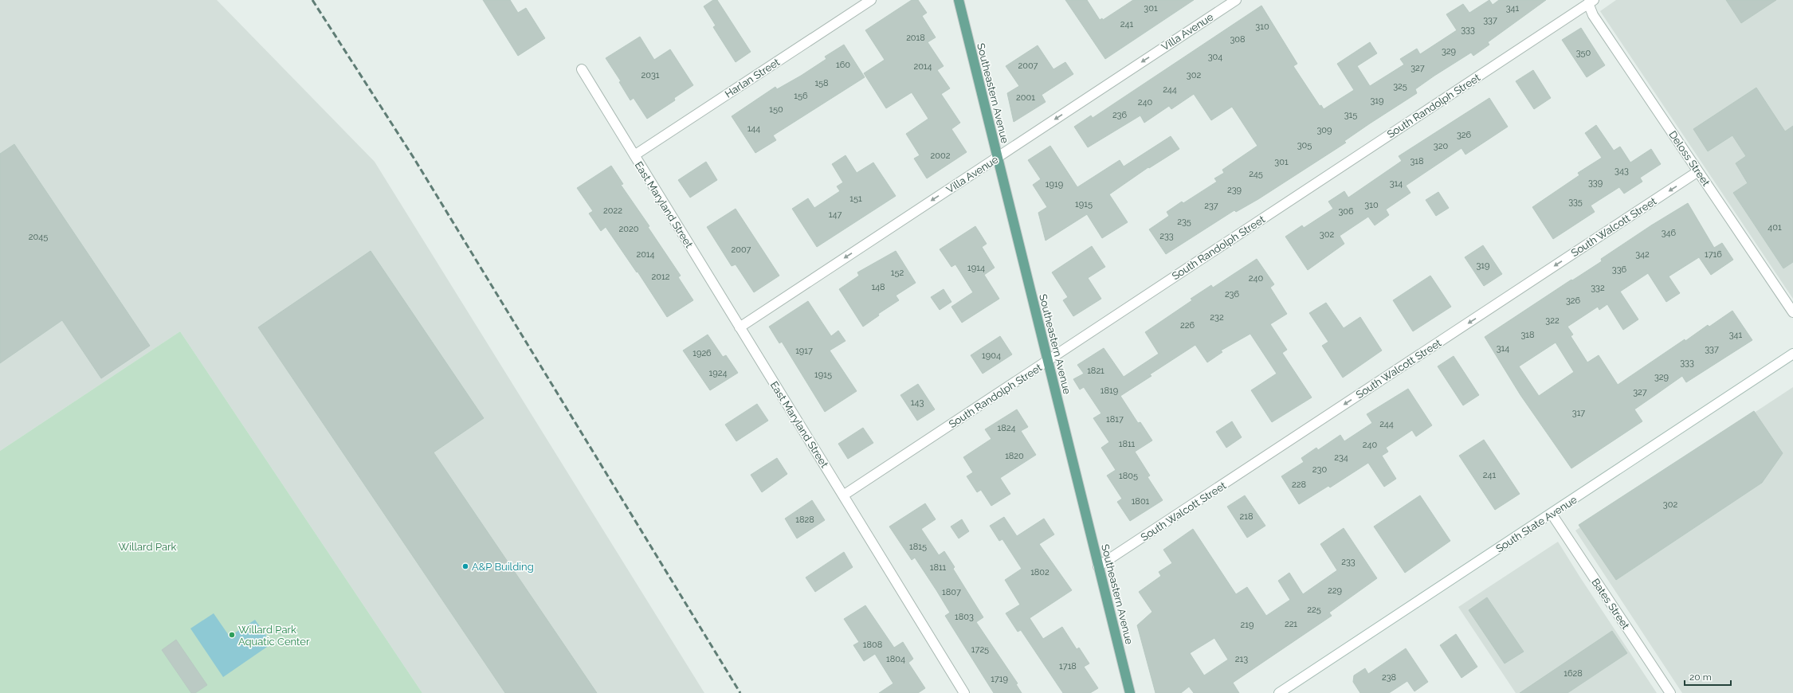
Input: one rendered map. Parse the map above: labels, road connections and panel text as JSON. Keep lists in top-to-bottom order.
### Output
{
  "streets": {
    "main road": ["Southeastern Avenue"],
    "street": [
      "Villa Avenue",
      "Harlan Street",
      "South Randolph Street",
      "Deloss Street",
      "East Maryland Street",
      "South Walcott Street",
      "South State Avenue",
      "Bates Street"
    ]
  },
  "crossings": [
    ["Villa Avenue", "Southeastern Avenue"],
    ["Villa Avenue", "East Maryland Street"],
    ["Harlan Street", "East Maryland Street"],
    ["Southeastern Avenue", "South Randolph Street"],
    ["Southeastern Avenue", "South Walcott Street"],
    ["South Randolph Street", "Deloss Street"],
    ["South Randolph Street", "East Maryland Street"],
    ["Deloss Street", "South Walcott Street"],
    ["South State Avenue", "Bates Street"]
  ],
  "one_way": ["Villa Avenue", "South Walcott Street"],
  "parks": ["Willard Park"],
  "places": ["A&P Building", "Willard Park Aquatic Center"],
  "house_numbers": [
    "301",
    "341",
    "337",
    "241",
    "310",
    "333",
    "2018",
    "308",
    "329",
    "350",
    "304",
    "160",
    "2007",
    "2014",
    "327",
    "2031",
    "302",
    "158",
    "325",
    "244",
    "156",
    "2001",
    "319",
    "240",
    "150",
    "236",
    "315",
    "144",
    "309",
    "326",
    "305",
    "320",
    "2002",
    "318",
    "301",
    "343",
    "245",
    "339",
    "314",
    "1919",
    "239",
    "151",
    "335",
    "1915",
    "310",
    "237",
    "2022",
    "306",
    "147",
    "235",
    "401",
    "2020",
    "346",
    "302",
    "233",
    "2045",
    "2007",
    "2014",
    "342",
    "1716",
    "319",
    "1914",
    "336",
    "152",
    "2012",
    "240",
    "148",
    "332",
    "236",
    "326",
    "232",
    "322",
    "226",
    "318",
    "341",
    "314",
    "337",
    "1917",
    "1926",
    "1904",
    "333",
    "1821",
    "1924",
    "1915",
    "329",
    "1819",
    "327",
    "143",
    "317",
    "1817",
    "244",
    "1824",
    "1811",
    "240",
    "1820",
    "234",
    "230",
    "241",
    "1805",
    "228",
    "1801",
    "302",
    "218",
    "1828",
    "1815",
    "233",
    "1811",
    "1802",
    "229",
    "1807",
    "225",
    "1803",
    "221",
    "219",
    "1808",
    "1725",
    "1804",
    "213",
    "1718",
    "1628",
    "238",
    "1719"
  ],
  "scale_bar": "20 m"
}
